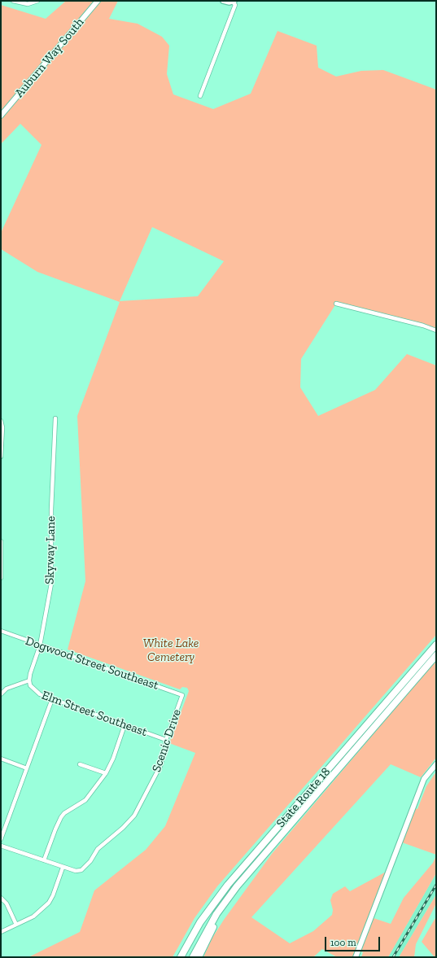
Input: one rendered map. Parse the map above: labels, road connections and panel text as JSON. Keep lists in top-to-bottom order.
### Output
{
  "streets": {
    "highway": ["State Route 18"],
    "main road": ["Auburn Way South"],
    "street": [
      "Skyway Lane",
      "Dogwood Street Southeast",
      "Elm Street Southeast",
      "Scenic Drive"
    ]
  },
  "crossings": [
    ["Skyway Lane", "Dogwood Street Southeast"],
    ["Skyway Lane", "Elm Street Southeast"],
    ["Dogwood Street Southeast", "Scenic Drive"],
    ["Elm Street Southeast", "Scenic Drive"]
  ],
  "parks": ["White Lake Cemetery"],
  "scale_bar": "100 m"
}
